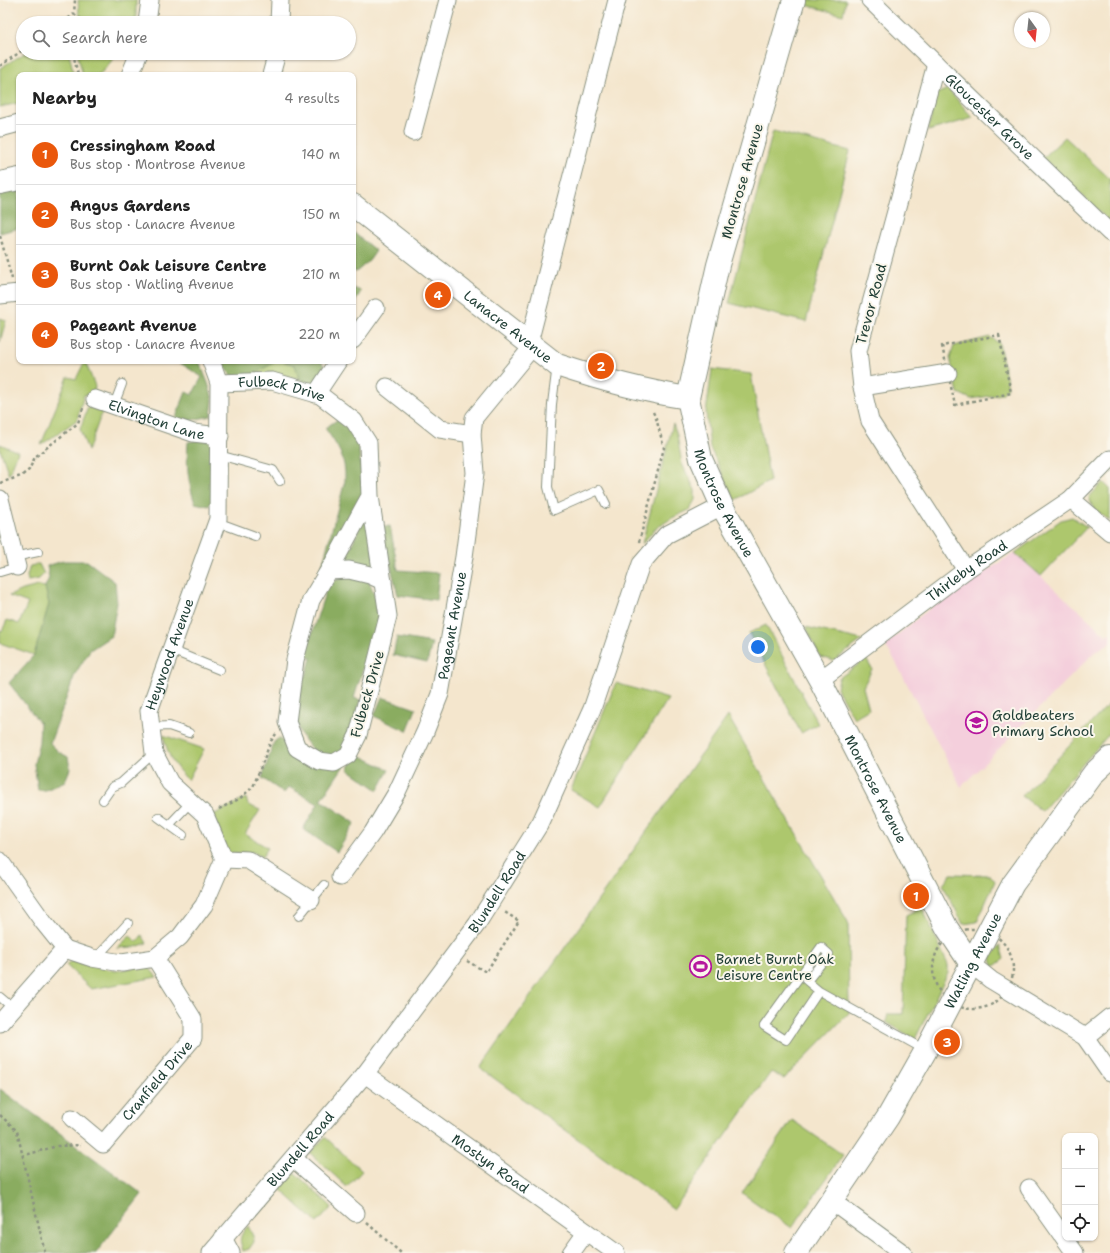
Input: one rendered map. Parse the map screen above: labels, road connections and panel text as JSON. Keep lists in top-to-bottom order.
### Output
{
  "streets": {
    "street": [
      "Gloucester Grove",
      "Montrose Avenue",
      "Trevor Road",
      "Lanacre Avenue",
      "Fulbeck Drive",
      "Elvington Lane",
      "Thirleby Road",
      "Pageant Avenue",
      "Heywood Avenue",
      "Blundell Road",
      "Watling Avenue",
      "Cranfield Drive",
      "Mostyn Road"
    ]
  },
  "crossings": [
    ["Gloucester Grove", "Trevor Road"],
    ["Montrose Avenue", "Lanacre Avenue"],
    ["Montrose Avenue", "Thirleby Road"],
    ["Montrose Avenue", "Blundell Road"],
    ["Montrose Avenue", "Watling Avenue"],
    ["Trevor Road", "Thirleby Road"],
    ["Lanacre Avenue", "Pageant Avenue"],
    ["Fulbeck Drive", "Heywood Avenue"],
    ["Elvington Lane", "Heywood Avenue"],
    ["Blundell Road", "Mostyn Road"]
  ],
  "places": {
    "school or university": ["Goldbeaters Primary School"],
    "sports": ["Barnet Burnt Oak Leisure Centre"]
  },
  "north": "bottom",
  "page": {
    "search": "Search here",
    "heading": ["Nearby", "4 results"],
    "list": [
      {
        "mark": "1",
        "name": "Cressingham Road",
        "note": "Bus stop · Montrose Avenue",
        "value": "140 m"
      },
      {
        "mark": "2",
        "name": "Angus Gardens",
        "note": "Bus stop · Lanacre Avenue",
        "value": "150 m"
      },
      {
        "mark": "3",
        "name": "Burnt Oak Leisure Centre",
        "note": "Bus stop · Watling Avenue",
        "value": "210 m"
      },
      {
        "mark": "4",
        "name": "Pageant Avenue",
        "note": "Bus stop · Lanacre Avenue",
        "value": "220 m"
      }
    ],
    "pins": [
      "4",
      "2",
      "1",
      "3"
    ],
    "map_buttons": ["+", "−"]
  }
}
